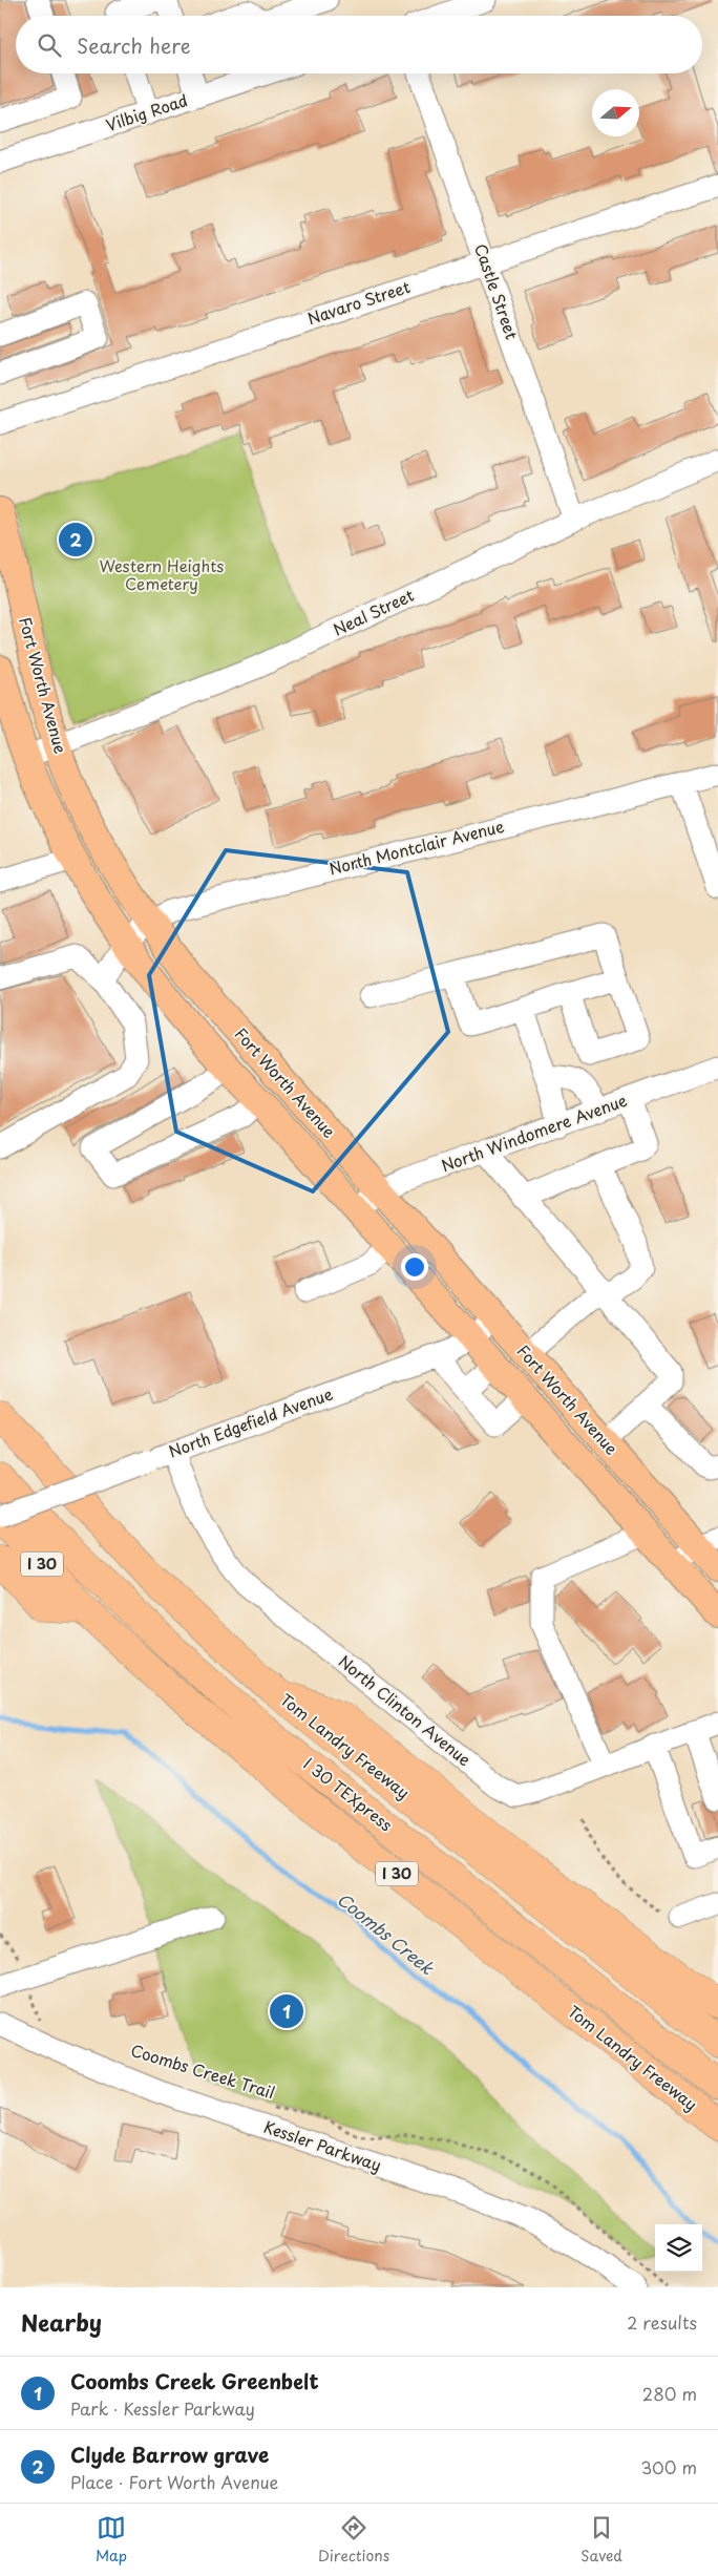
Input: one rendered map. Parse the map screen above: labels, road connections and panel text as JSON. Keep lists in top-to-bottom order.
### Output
{
  "streets": {
    "highway": ["I 30", "Tom Landry Freeway", "I 30 TEXpress"],
    "main road": ["Fort Worth Avenue"],
    "street": [
      "Vilbig Road",
      "Castle Street",
      "Navaro Street",
      "Neal Street",
      "North Montclair Avenue",
      "North Windomere Avenue",
      "North Edgefield Avenue",
      "North Clinton Avenue",
      "Kessler Parkway"
    ],
    "path": ["Coombs Creek Trail"]
  },
  "crossings": [
    ["Castle Street", "Navaro Street"],
    ["Castle Street", "Neal Street"],
    ["Neal Street", "Fort Worth Avenue"],
    ["Fort Worth Avenue", "North Montclair Avenue"],
    ["Fort Worth Avenue", "North Windomere Avenue"],
    ["Fort Worth Avenue", "North Edgefield Avenue"],
    ["North Edgefield Avenue", "North Clinton Avenue"],
    ["North Edgefield Avenue", "Tom Landry Freeway"]
  ],
  "water": ["Coombs Creek"],
  "parks": ["Western Heights Cemetery"],
  "north": "right",
  "page": {
    "search": "Search here",
    "pins": ["2", "1"],
    "heading": ["Nearby", "2 results"],
    "list": [
      {
        "mark": "1",
        "name": "Coombs Creek Greenbelt",
        "note": "Park · Kessler Parkway",
        "value": "280 m"
      },
      {
        "mark": "2",
        "name": "Clyde Barrow grave",
        "note": "Place · Fort Worth Avenue",
        "value": "300 m"
      }
    ],
    "nav": ["Map", "Directions", "Saved"]
  }
}
